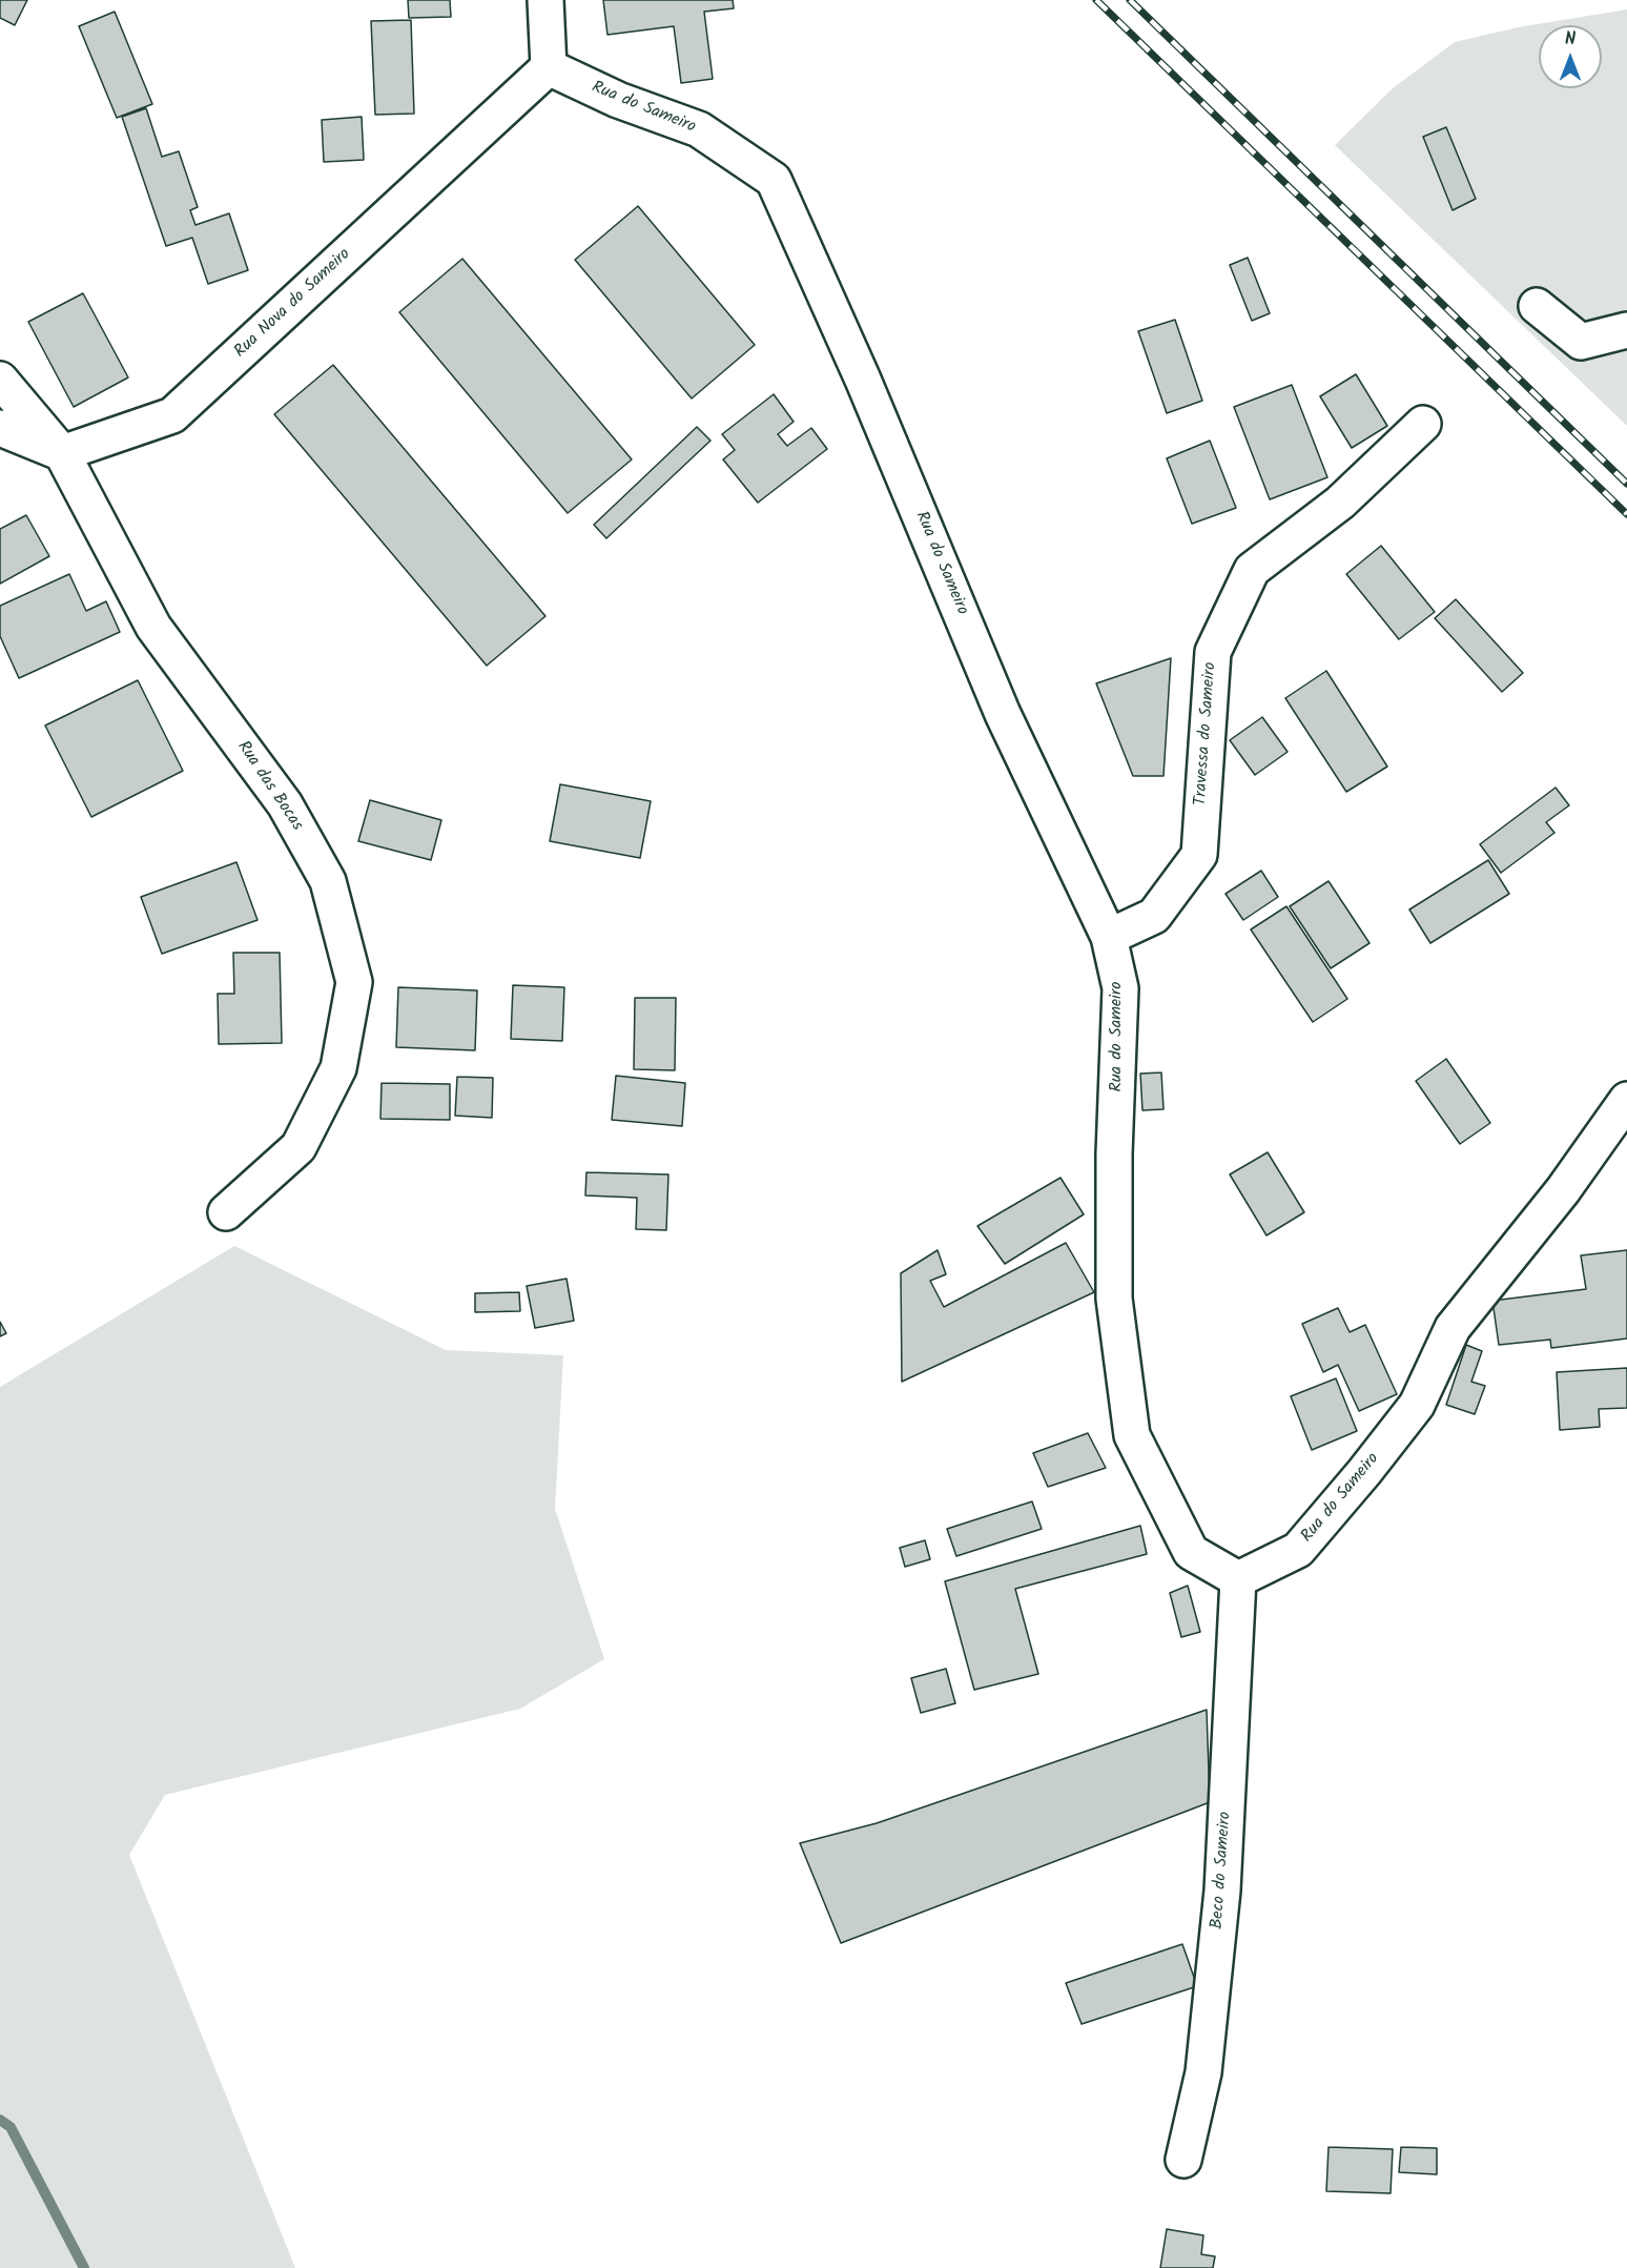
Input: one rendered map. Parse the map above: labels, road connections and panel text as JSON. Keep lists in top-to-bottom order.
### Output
{
  "streets": {
    "street": [
      "Rua do Sameiro",
      "Rua Nova do Sameiro",
      "Travessa do Sameiro",
      "Rua das Bocas",
      "Beco do Sameiro"
    ]
  },
  "crossings": [
    ["Rua do Sameiro", "Rua Nova do Sameiro"],
    ["Rua do Sameiro", "Travessa do Sameiro"],
    ["Rua do Sameiro", "Beco do Sameiro"],
    ["Rua Nova do Sameiro", "Rua das Bocas"]
  ],
  "north": "top"
}
